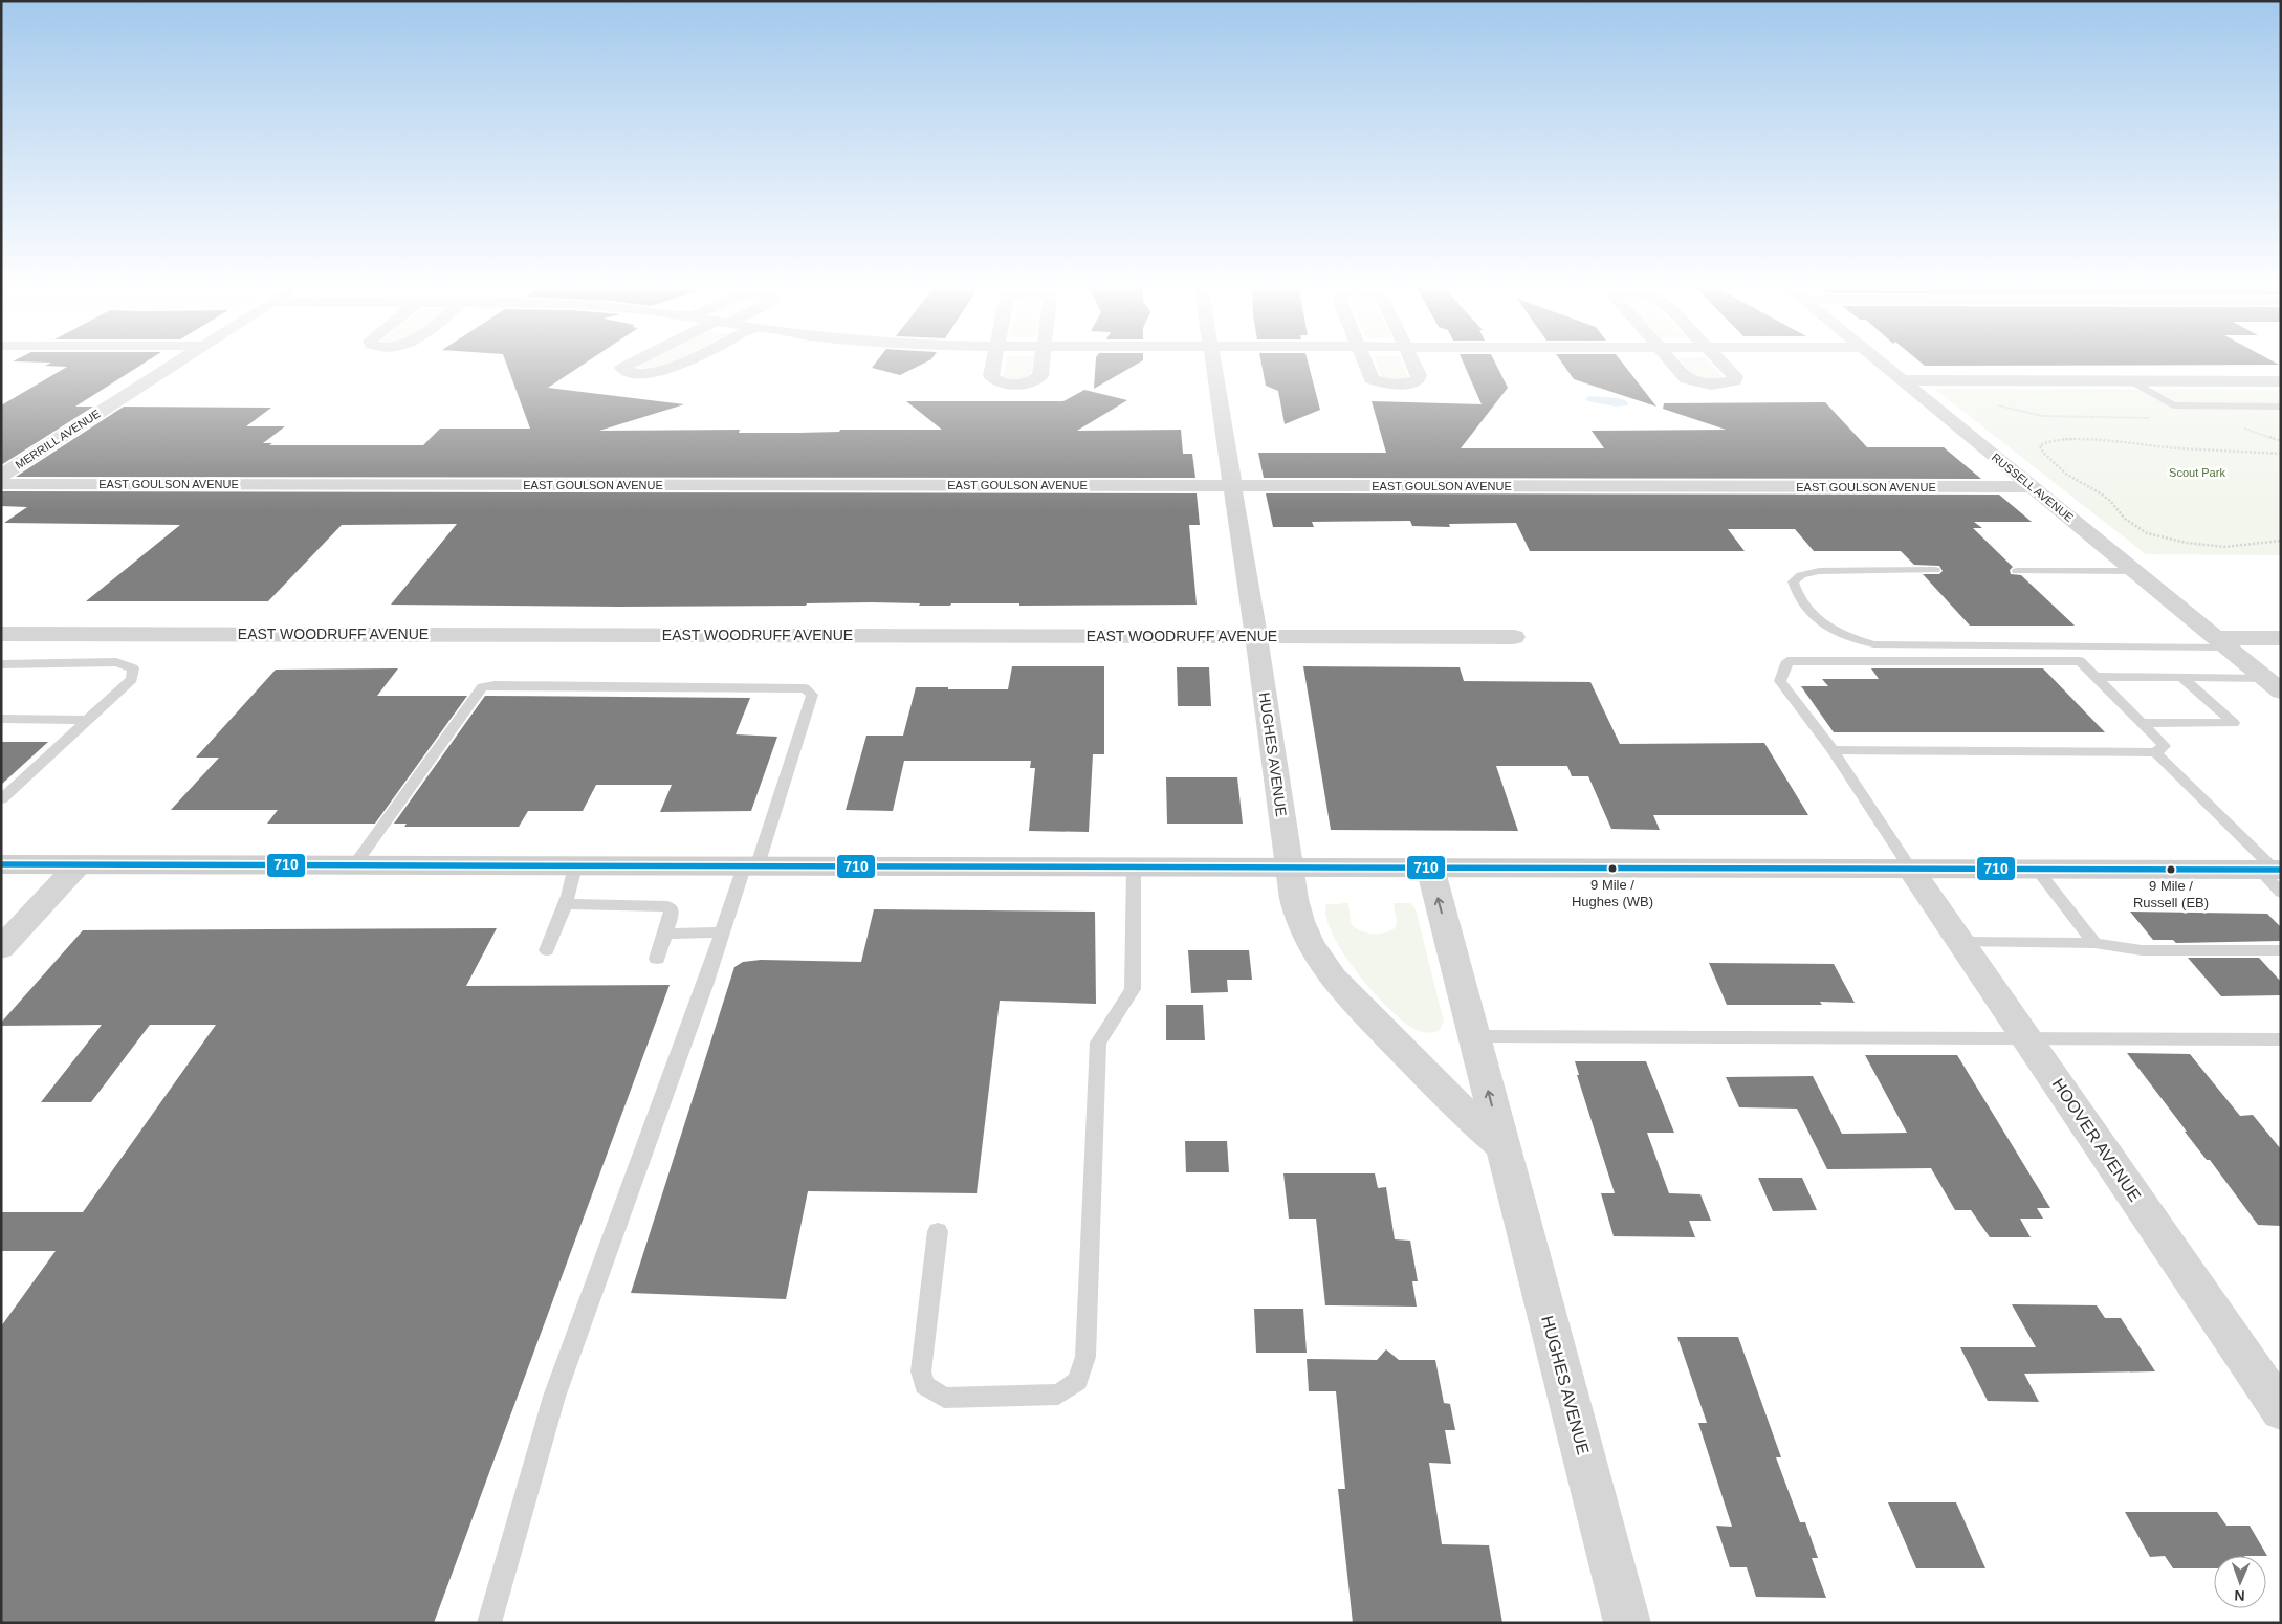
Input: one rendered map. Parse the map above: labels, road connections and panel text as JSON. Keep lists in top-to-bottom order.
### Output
{
  "streets": {
    "street": [
      "MERRILL AVENUE",
      "EAST GOULSON AVENUE",
      "RUSSELL AVENUE",
      "EAST WOODRUFF AVENUE",
      "HUGHES AVENUE",
      "HOOVER AVENUE"
    ]
  },
  "crossings": [
    ["EAST GOULSON AVENUE", "RUSSELL AVENUE"],
    ["EAST GOULSON AVENUE", "HUGHES AVENUE"],
    ["EAST WOODRUFF AVENUE", "HUGHES AVENUE"]
  ],
  "parks": ["Scout Park"],
  "places": ["9 Mile / Hughes (WB)", "9 Mile / Russell (EB)"],
  "lines": ["transit line 710"],
  "north": "bottom"
}
